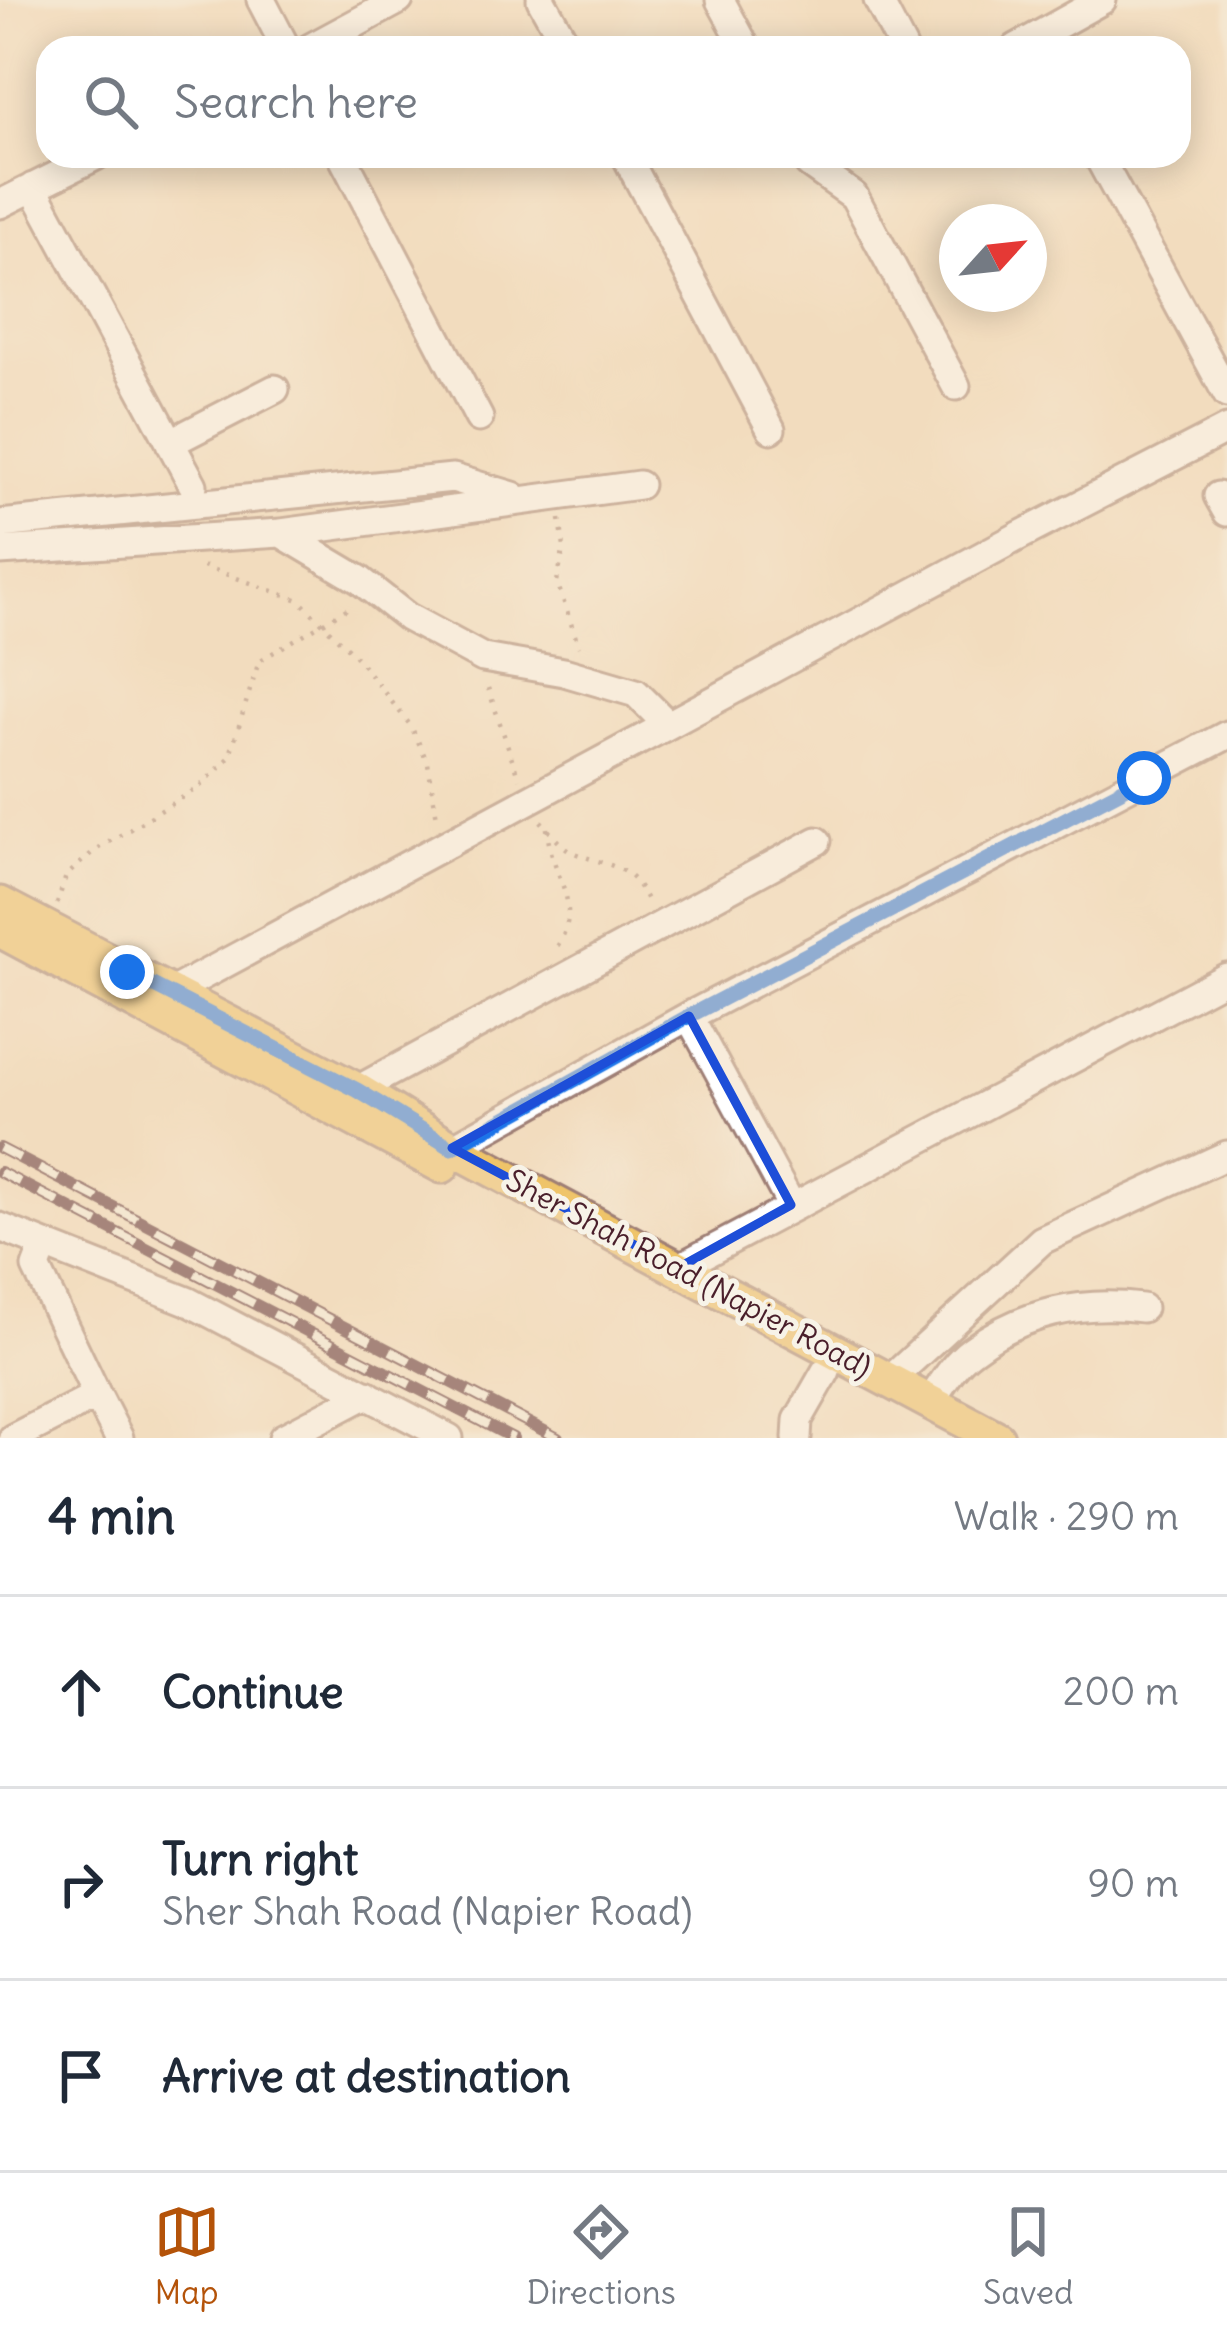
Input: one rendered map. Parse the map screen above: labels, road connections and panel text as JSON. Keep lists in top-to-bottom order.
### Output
{
  "streets": {
    "main road": ["Sher Shah Road (Napier Road)"]
  },
  "north": "top right",
  "page": {
    "search": "Search here",
    "heading": ["4 min", "Walk · 290 m"],
    "list": [
      ["Continue", "200 m"],
      ["Turn right", "Sher Shah Road (Napier Road)", "90 m"],
      "Arrive at destination"
    ],
    "nav": ["Map", "Directions", "Saved"]
  }
}
